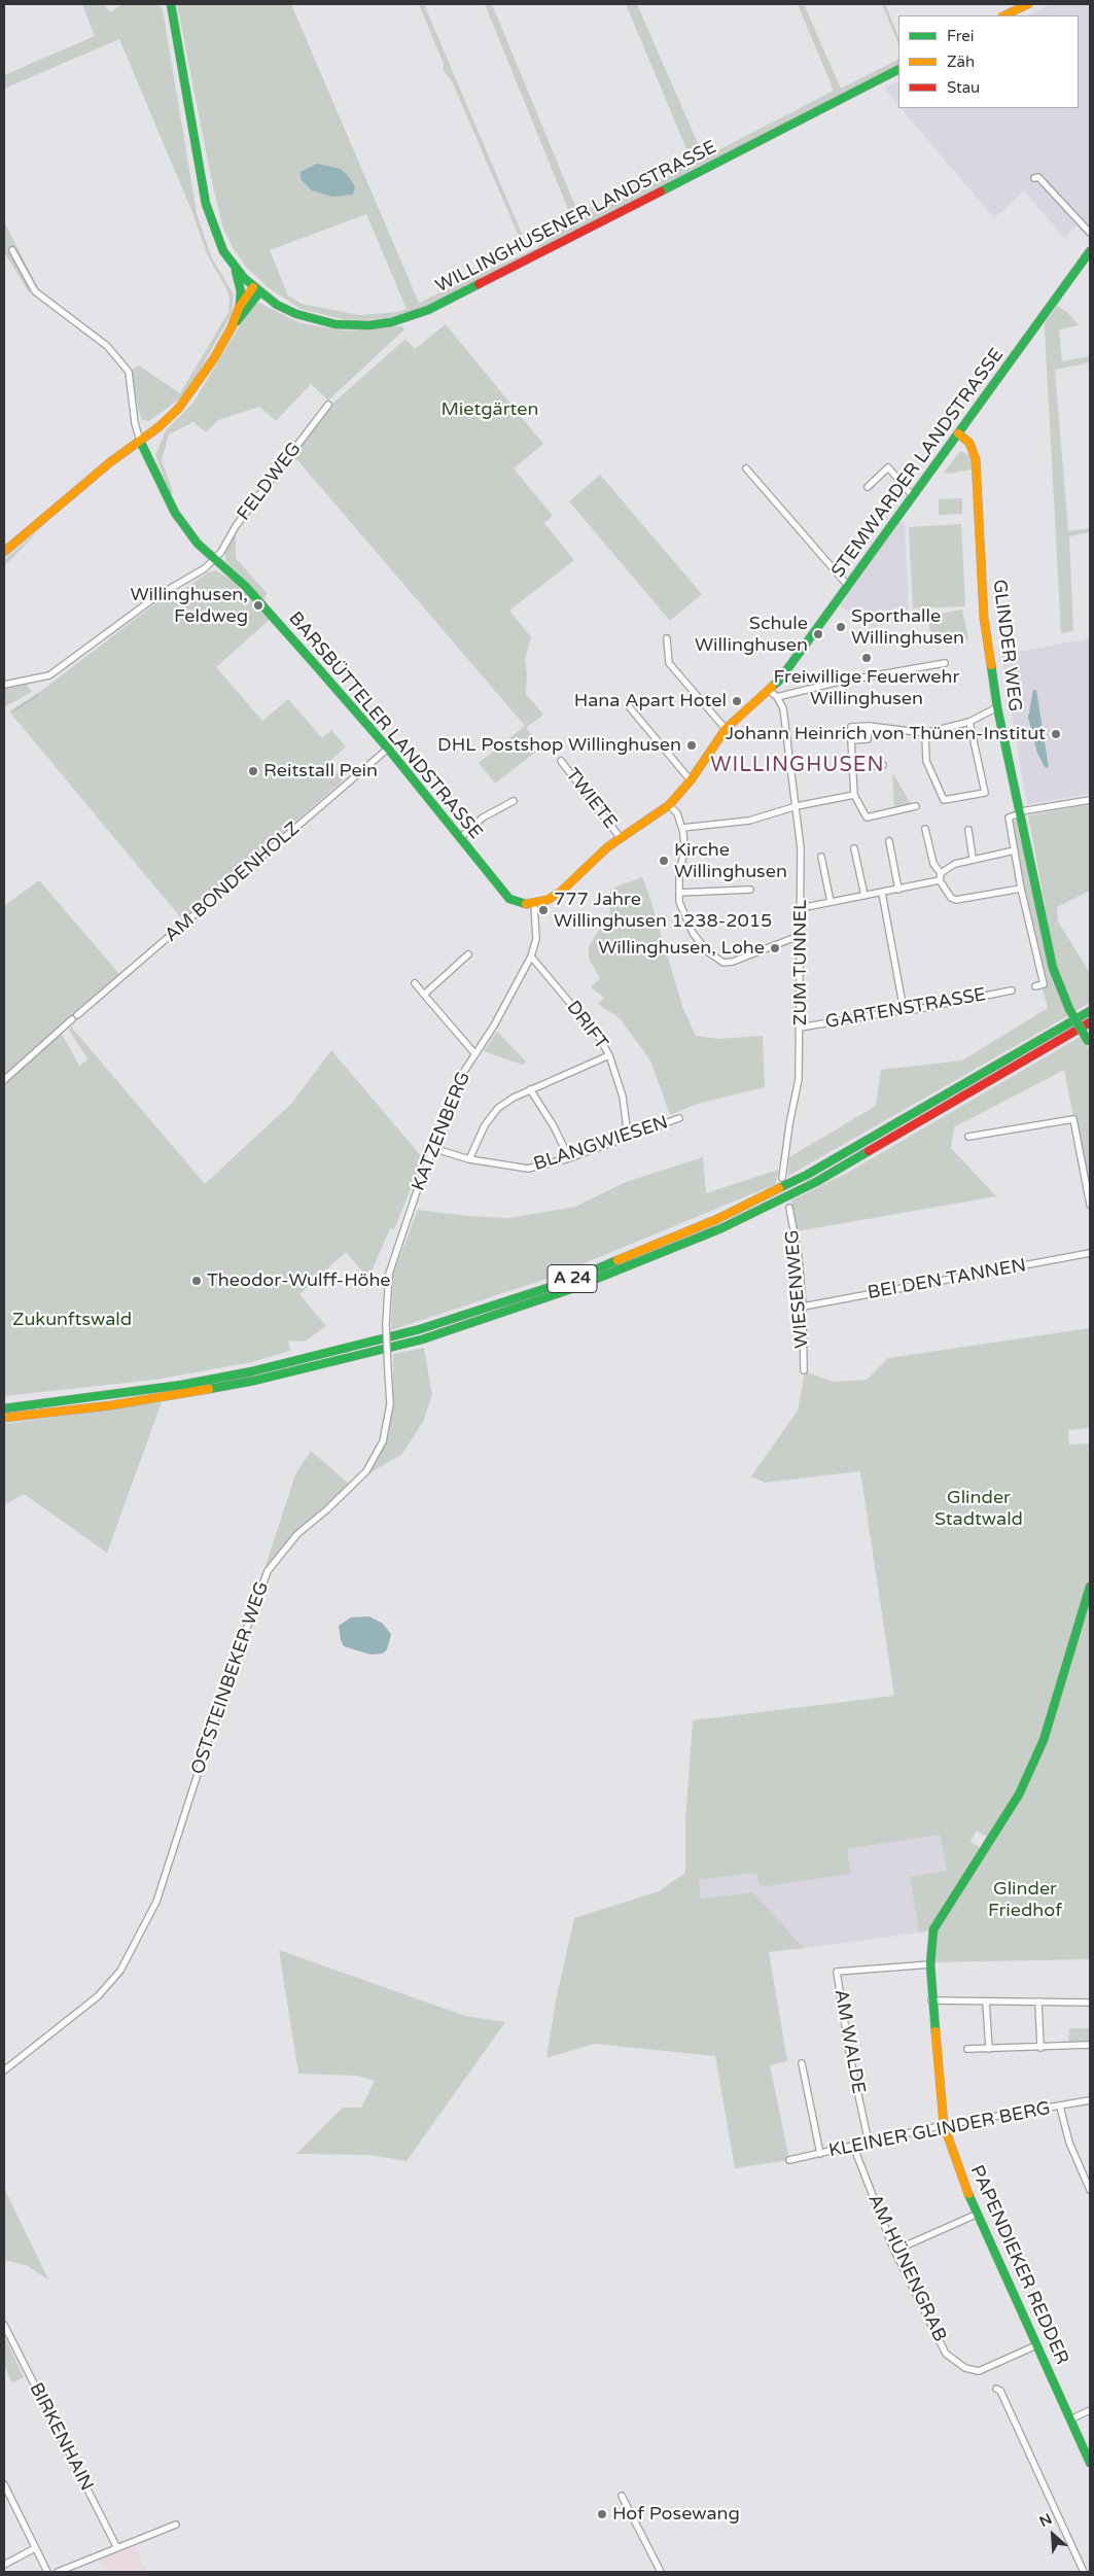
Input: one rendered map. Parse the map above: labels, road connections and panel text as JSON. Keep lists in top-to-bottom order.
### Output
{
  "streets": {
    "main road": [
      "WILLINGHUSENER LANDSTRASSE",
      "STEMWARDER LANDSTRASSE",
      "GLINDER WEG",
      "BARSBÜTTELER LANDSTRASSE",
      "A 24",
      "PAPENDIEKER REDDER"
    ],
    "street": [
      "FELDWEG",
      "TWIETE",
      "AM BONDENHOLZ",
      "ZUM TUNNEL",
      "GARTENSTRASSE",
      "DRIFT",
      "KATZENBERG",
      "BLANGWIESEN",
      "BEI DEN TANNEN",
      "WIESENWEG",
      "OSTSTEINBEKER WEG",
      "AM WALDE",
      "KLEINER GLINDER BERG",
      "AM HÜNENGRAB",
      "BIRKENHAIN"
    ]
  },
  "crossings": [
    ["STEMWARDER LANDSTRASSE", "GLINDER WEG"],
    ["STEMWARDER LANDSTRASSE", "BARSBÜTTELER LANDSTRASSE"],
    ["STEMWARDER LANDSTRASSE", "TWIETE"],
    ["STEMWARDER LANDSTRASSE", "KATZENBERG"],
    ["FELDWEG", "BARSBÜTTELER LANDSTRASSE"],
    ["BARSBÜTTELER LANDSTRASSE", "AM BONDENHOLZ"],
    ["BARSBÜTTELER LANDSTRASSE", "KATZENBERG"],
    ["ZUM TUNNEL", "GARTENSTRASSE"],
    ["DRIFT", "KATZENBERG"],
    ["DRIFT", "BLANGWIESEN"],
    ["KATZENBERG", "BLANGWIESEN"],
    ["KATZENBERG", "OSTSTEINBEKER WEG"],
    ["BEI DEN TANNEN", "WIESENWEG"],
    ["AM WALDE", "KLEINER GLINDER BERG"],
    ["AM WALDE", "PAPENDIEKER REDDER"],
    ["KLEINER GLINDER BERG", "PAPENDIEKER REDDER"],
    ["KLEINER GLINDER BERG", "AM HÜNENGRAB"],
    ["PAPENDIEKER REDDER", "AM HÜNENGRAB"]
  ],
  "districts": ["WILLINGHUSEN"],
  "parks": [
    "Mietgärten",
    "Zukunftswald",
    "Glinder Stadtwald",
    "Glinder Friedhof"
  ],
  "places": [
    "Willinghusen, Feldweg",
    "Sporthalle Willinghusen",
    "Schule Willinghusen",
    "Freiwillige Feuerwehr Willinghusen",
    "Hana Apart Hotel",
    "Johann Heinrich von Thünen-Institut",
    "DHL Postshop Willinghusen",
    "Reitstall Pein",
    "Kirche Willinghusen",
    "777 Jahre Willinghusen 1238-2015",
    "Willinghusen, Lohe",
    "Theodor-Wulff-Höhe",
    "Hof Posewang"
  ],
  "legend": ["Frei", "Zäh", "Stau"],
  "north": "top left"
}
